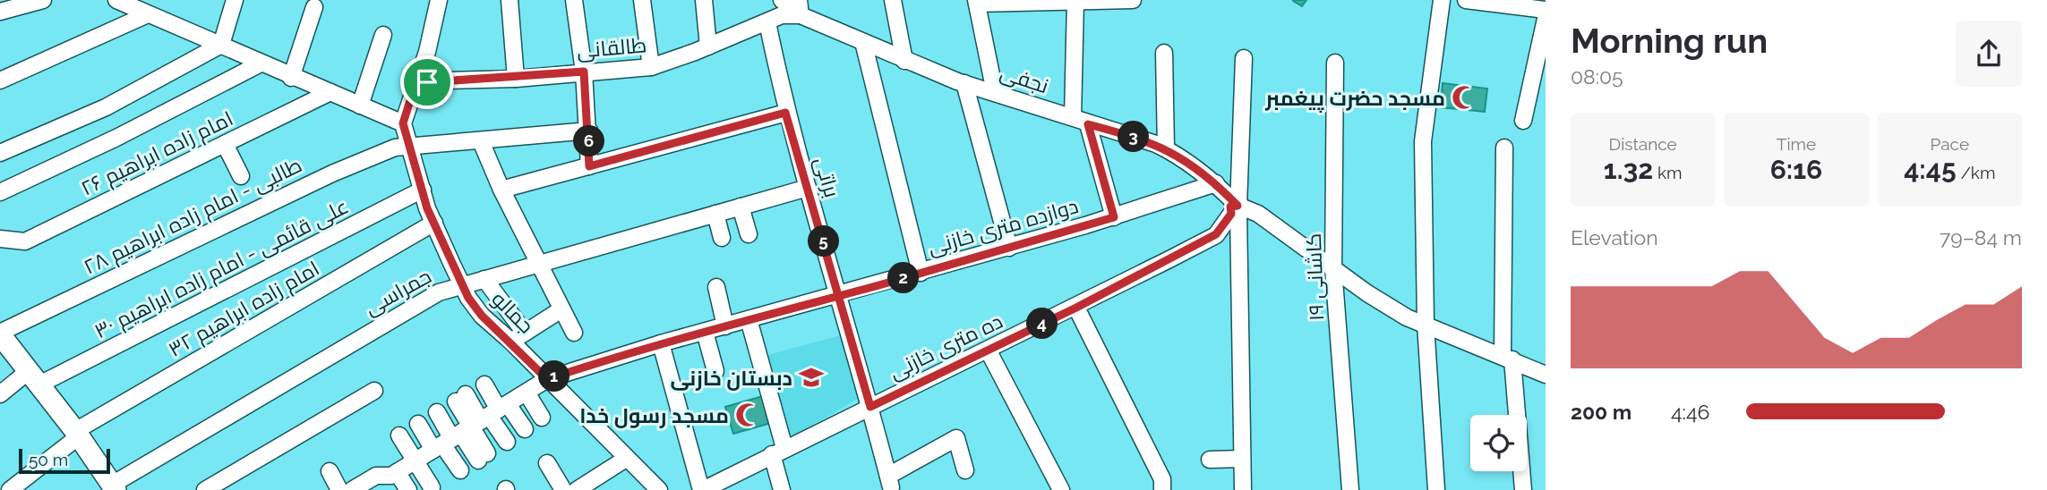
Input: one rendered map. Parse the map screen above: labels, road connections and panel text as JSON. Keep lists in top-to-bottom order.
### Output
{
  "streets": {
    "street": [
      "طالقانی",
      "نجفی",
      "امام زاده ابراهیم ۲۶",
      "براتی",
      "طالبی - امام زاده ابراهیم ۲۸",
      "دوازده متری خازنی",
      "علی قائمی - امام زاده ابراهیم ۳۰",
      "کاشانی ۱۹",
      "جمراسی",
      "امام زاده ابراهیم ۳۲",
      "جمالو",
      "ده متری خازنی"
    ]
  },
  "crossings": [
    ["طالقانی", "نجفی"],
    ["طالقانی", "براتی"],
    ["نجفی", "دوازده متری خازنی"],
    ["نجفی", "کاشانی ۱۹"],
    ["نجفی", "ده متری خازنی"],
    ["براتی", "دوازده متری خازنی"],
    ["براتی", "جمراسی"],
    ["براتی", "ده متری خازنی"],
    ["طالبی - امام زاده ابراهیم ۲۸", "جمالو"],
    ["دوازده متری خازنی", "جمالو"],
    ["علی قائمی - امام زاده ابراهیم ۳۰", "جمالو"],
    ["جمراسی", "جمالو"],
    ["امام زاده ابراهیم ۳۲", "جمالو"]
  ],
  "places": {
    "mosque": ["مسجد حضرت پیغمبر", "مسجد رسول خدا"],
    "school or university": ["دبستان خازنی"]
  },
  "scale_bar": "50 m",
  "page": {
    "heading": ["Morning run", "08:05"],
    "stats": [
      ["Distance", "1.32 km"],
      ["Time", "6:16"],
      ["Pace", "4:45 /km"]
    ],
    "pins": [
      "3",
      "6",
      "5",
      "2",
      "4",
      "1"
    ],
    "chart": ["Elevation", "79–84 m"],
    "list": [
      {
        "name": "200 m",
        "note": "4:46"
      }
    ],
    "scale": "50 m"
  }
}
